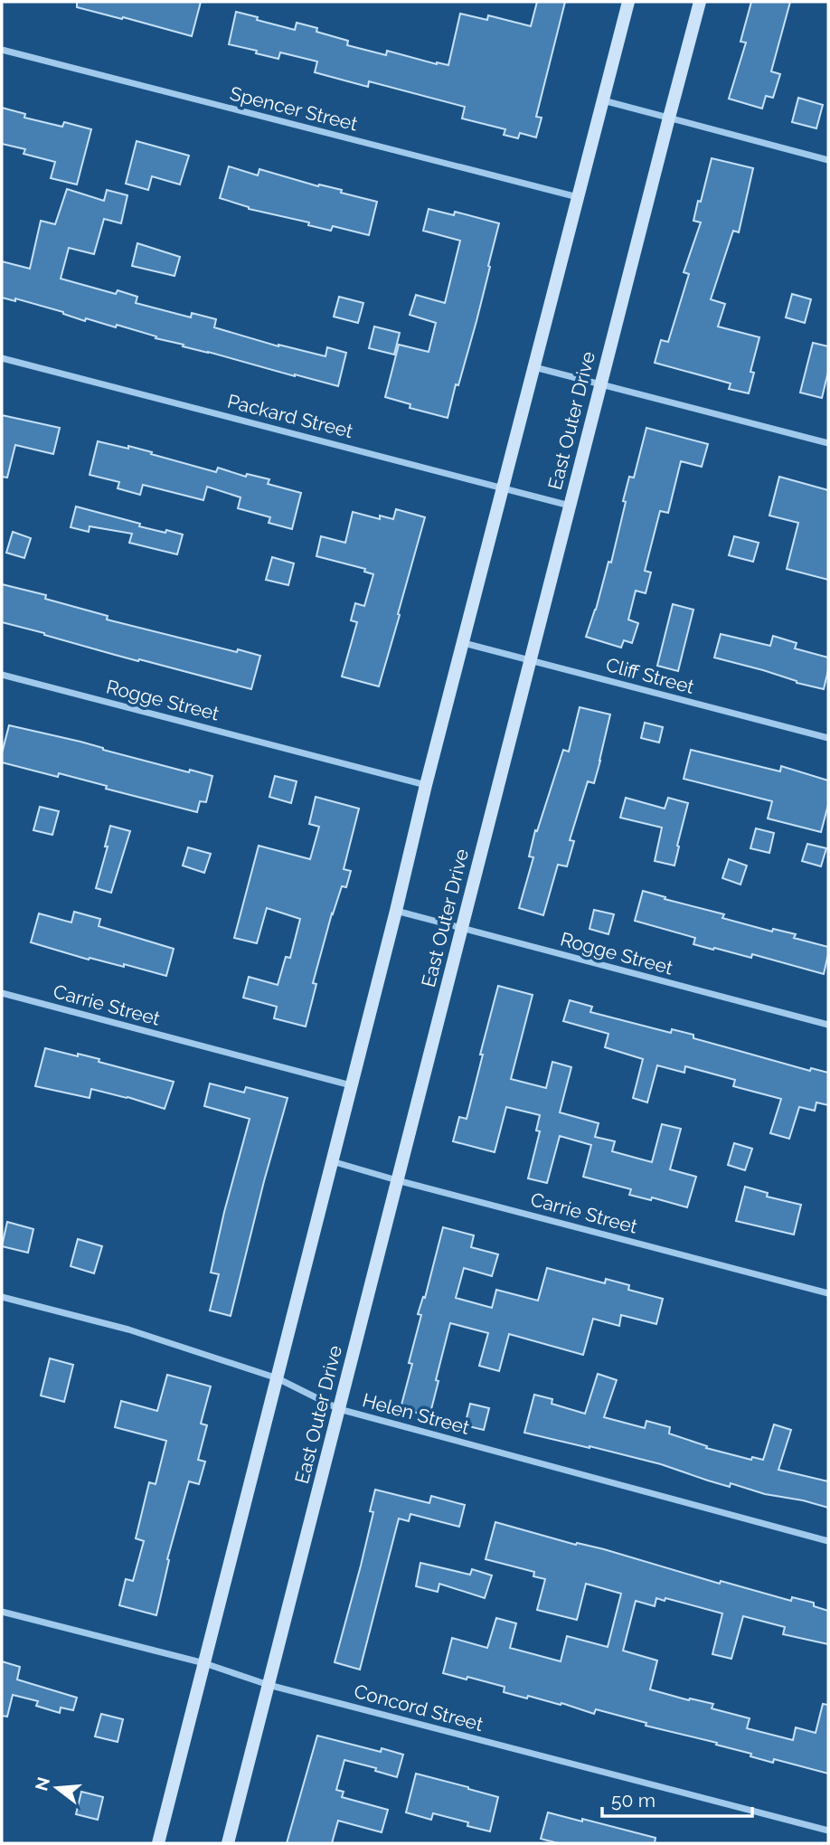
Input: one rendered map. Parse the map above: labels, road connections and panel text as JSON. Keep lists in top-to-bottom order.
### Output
{
  "streets": {
    "main road": ["East Outer Drive"],
    "street": [
      "Spencer Street",
      "Packard Street",
      "Cliff Street",
      "Rogge Street",
      "Carrie Street",
      "Helen Street",
      "Concord Street"
    ]
  },
  "crossings": [
    ["Packard Street", "East Outer Drive"],
    ["East Outer Drive", "Cliff Street"],
    ["East Outer Drive", "Rogge Street"],
    ["East Outer Drive", "Carrie Street"],
    ["East Outer Drive", "Helen Street"],
    ["East Outer Drive", "Concord Street"]
  ],
  "scale_bar": "50 m",
  "north": "left"
}
